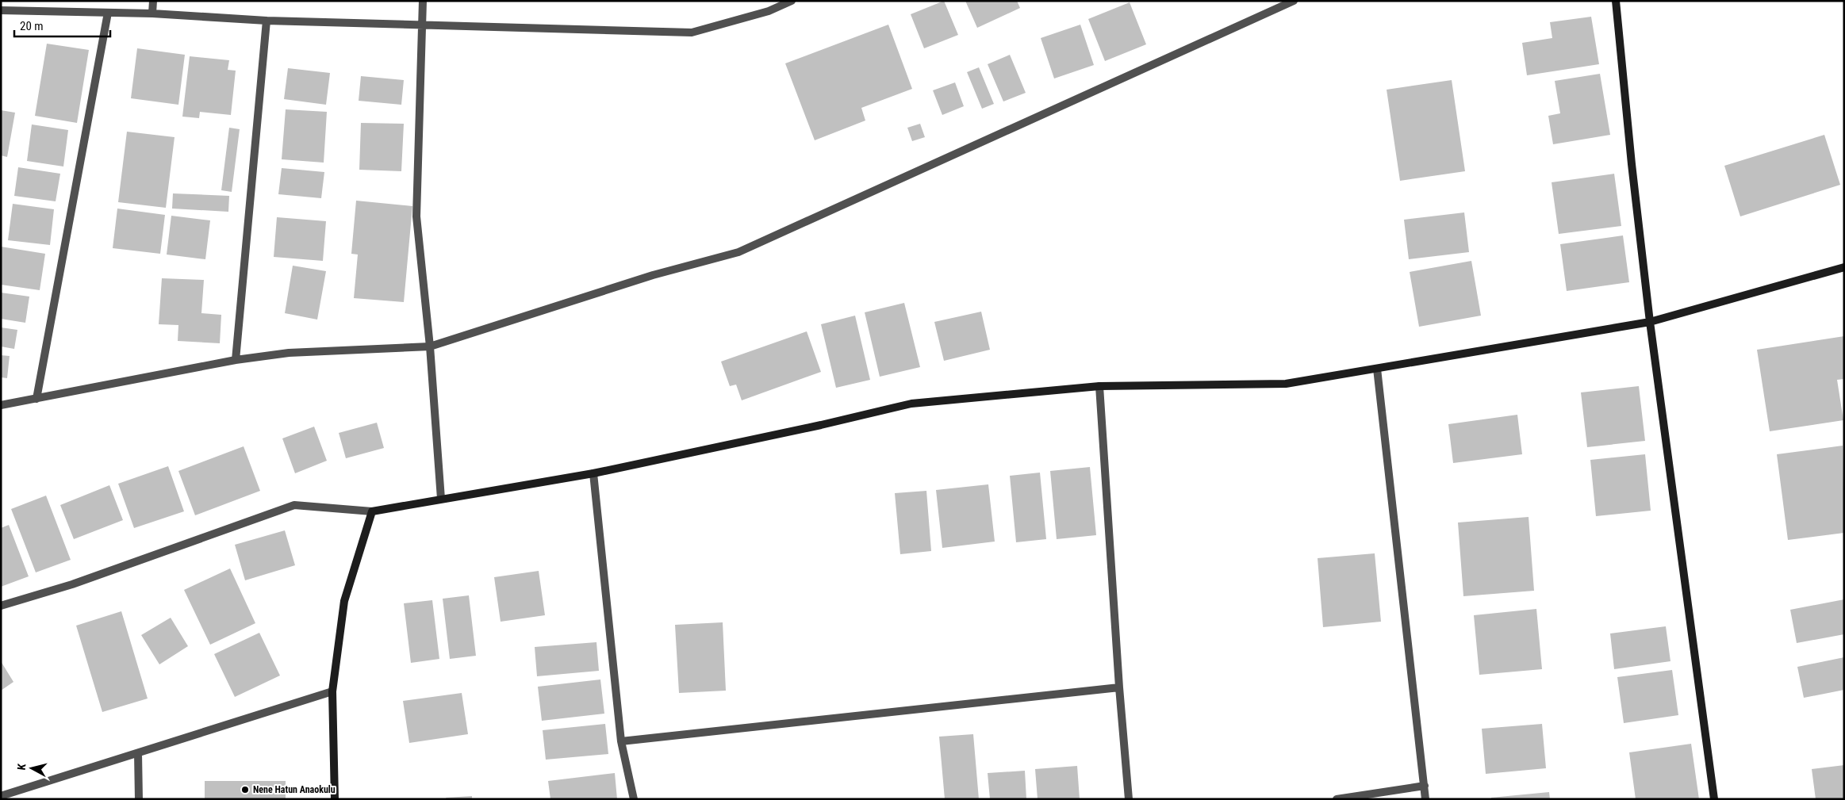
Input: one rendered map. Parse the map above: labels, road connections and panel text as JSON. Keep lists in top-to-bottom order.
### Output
{
  "places": ["Nene Hatun Anaokulu"],
  "scale_bar": "20 m",
  "north": "left"
}
